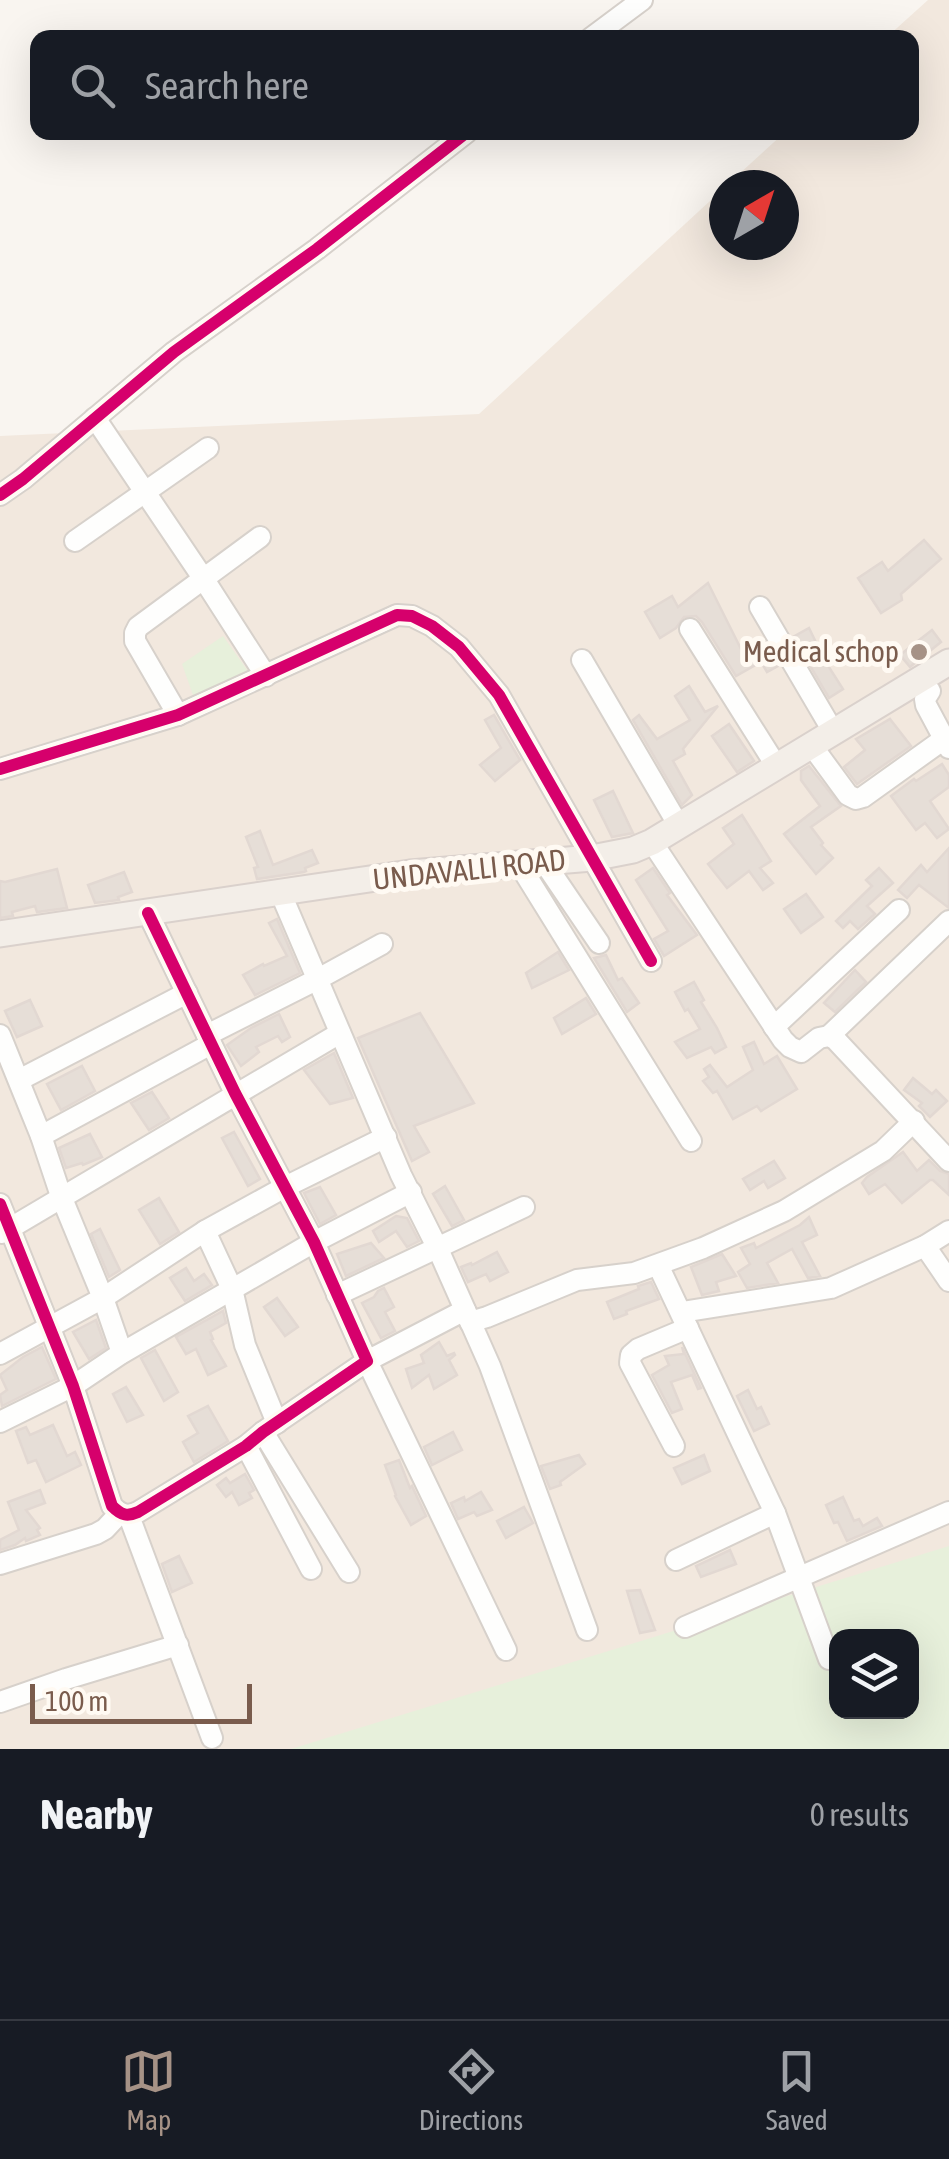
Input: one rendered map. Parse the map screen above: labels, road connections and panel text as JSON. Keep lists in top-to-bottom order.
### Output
{
  "streets": {
    "main road": ["UNDAVALLI ROAD"]
  },
  "places": ["Medical schop"],
  "scale_bar": "100 m",
  "north": "top right",
  "page": {
    "search": "Search here",
    "scale": "100 m",
    "heading": ["Nearby", "0 results"],
    "nav": ["Map", "Directions", "Saved"]
  }
}
